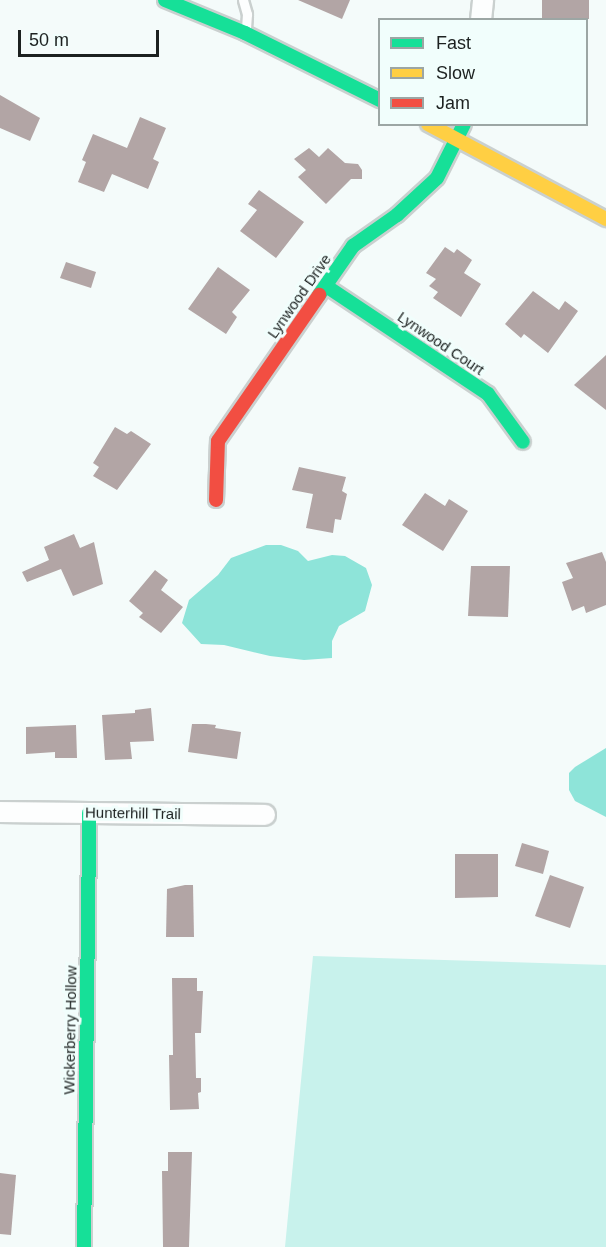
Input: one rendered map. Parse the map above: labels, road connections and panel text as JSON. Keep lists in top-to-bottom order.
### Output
{
  "streets": {
    "street": [
      "Lynwood Drive",
      "Lynwood Court",
      "Hunterhill Trail",
      "Wickerberry Hollow"
    ]
  },
  "crossings": [
    ["Lynwood Drive", "Lynwood Court"],
    ["Hunterhill Trail", "Wickerberry Hollow"]
  ],
  "legend": ["Fast", "Slow", "Jam"],
  "scale_bar": "50 m"
}
